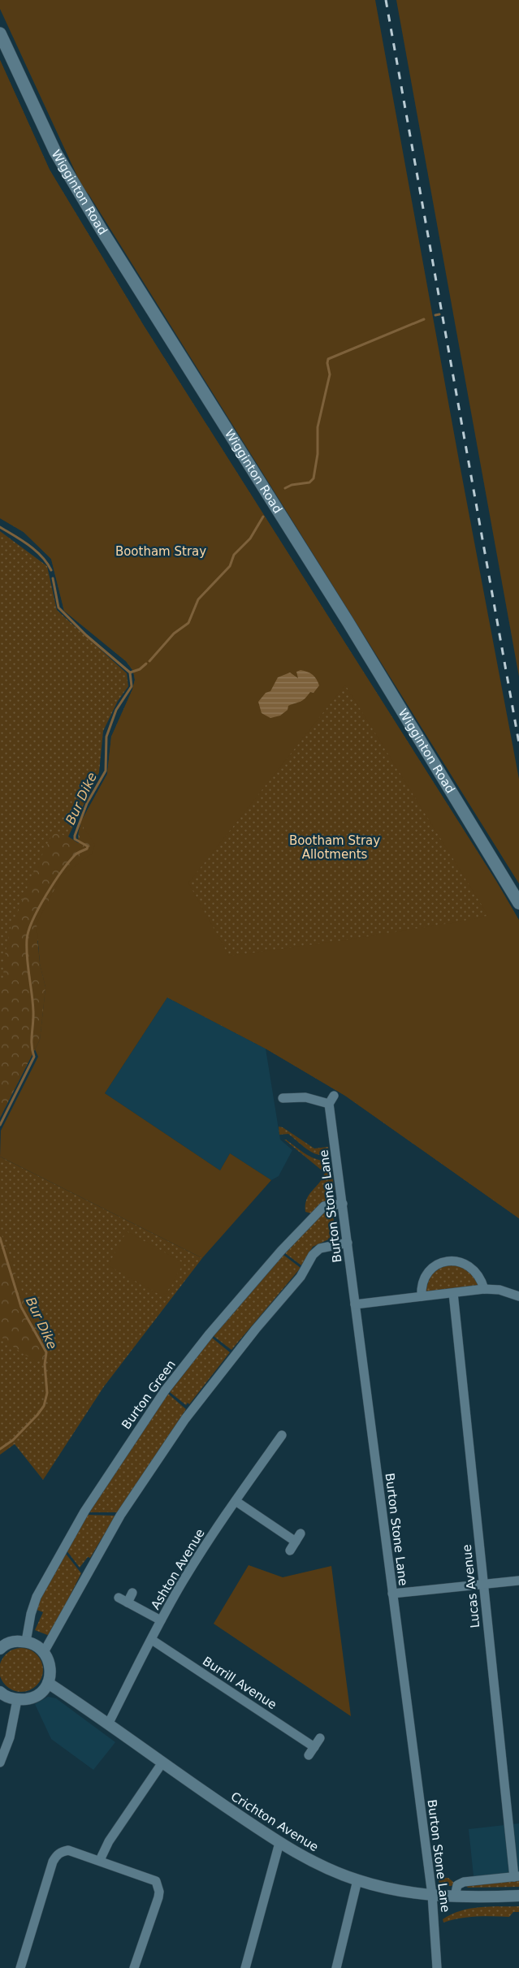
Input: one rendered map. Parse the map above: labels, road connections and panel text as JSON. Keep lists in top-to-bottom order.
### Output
{
  "streets": {
    "main road": ["Wigginton Road"],
    "street": [
      "Burton Stone Lane",
      "Burton Green",
      "Ashton Avenue",
      "Lucas Avenue",
      "Burrill Avenue",
      "Crichton Avenue"
    ]
  },
  "crossings": [
    ["Burton Stone Lane", "Burton Green"],
    ["Burton Stone Lane", "Crichton Avenue"],
    ["Ashton Avenue", "Burrill Avenue"],
    ["Ashton Avenue", "Crichton Avenue"]
  ],
  "water": ["Bur Dike"],
  "parks": ["Bootham Stray", "Bootham Stray Allotments"]
}
